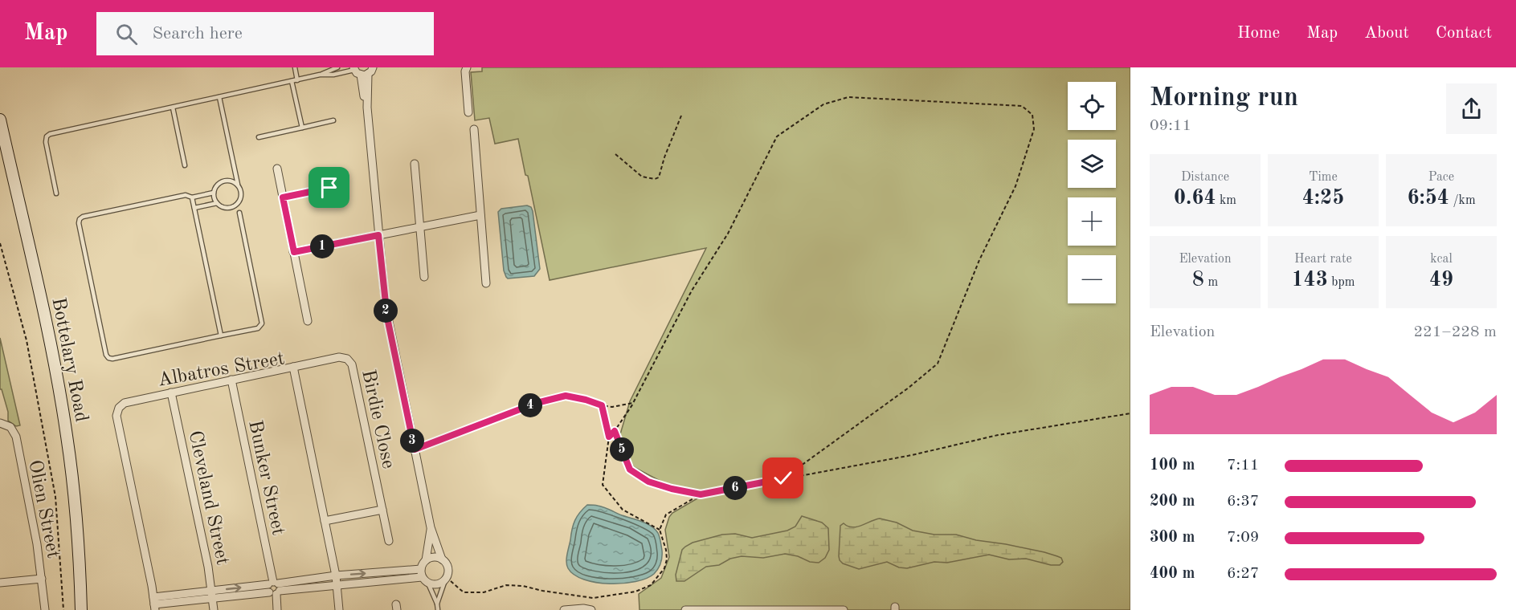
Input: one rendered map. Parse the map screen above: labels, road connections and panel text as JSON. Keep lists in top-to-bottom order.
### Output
{
  "streets": {
    "main road": ["Bottelary Road"],
    "street": [
      "Albatros Street",
      "Birdie Close",
      "Bunker Street",
      "Cleveland Street",
      "Olien Street"
    ]
  },
  "crossings": [
    ["Albatros Street", "Birdie Close"],
    ["Albatros Street", "Bunker Street"],
    ["Albatros Street", "Cleveland Street"]
  ],
  "page": {
    "header": "Map",
    "search": "Search here",
    "nav": [
      "Home",
      "Map",
      "About",
      "Contact"
    ],
    "heading": ["Morning run", "09:11"],
    "map_buttons": ["+", "−"],
    "stats": [
      ["Distance", "0.64 km"],
      ["Time", "4:25"],
      ["Pace", "6:54 /km"],
      ["Elevation", "8 m"],
      ["Heart rate", "143 bpm"],
      ["kcal", "49"]
    ],
    "pins": [
      "1",
      "2",
      "4",
      "3",
      "5",
      "6"
    ],
    "chart": ["Elevation", "221–228 m"],
    "list": [
      {
        "name": "100 m",
        "note": "7:11"
      },
      {
        "name": "200 m",
        "note": "6:37"
      },
      {
        "name": "300 m",
        "note": "7:09"
      },
      {
        "name": "400 m",
        "note": "6:27"
      }
    ]
  }
}
